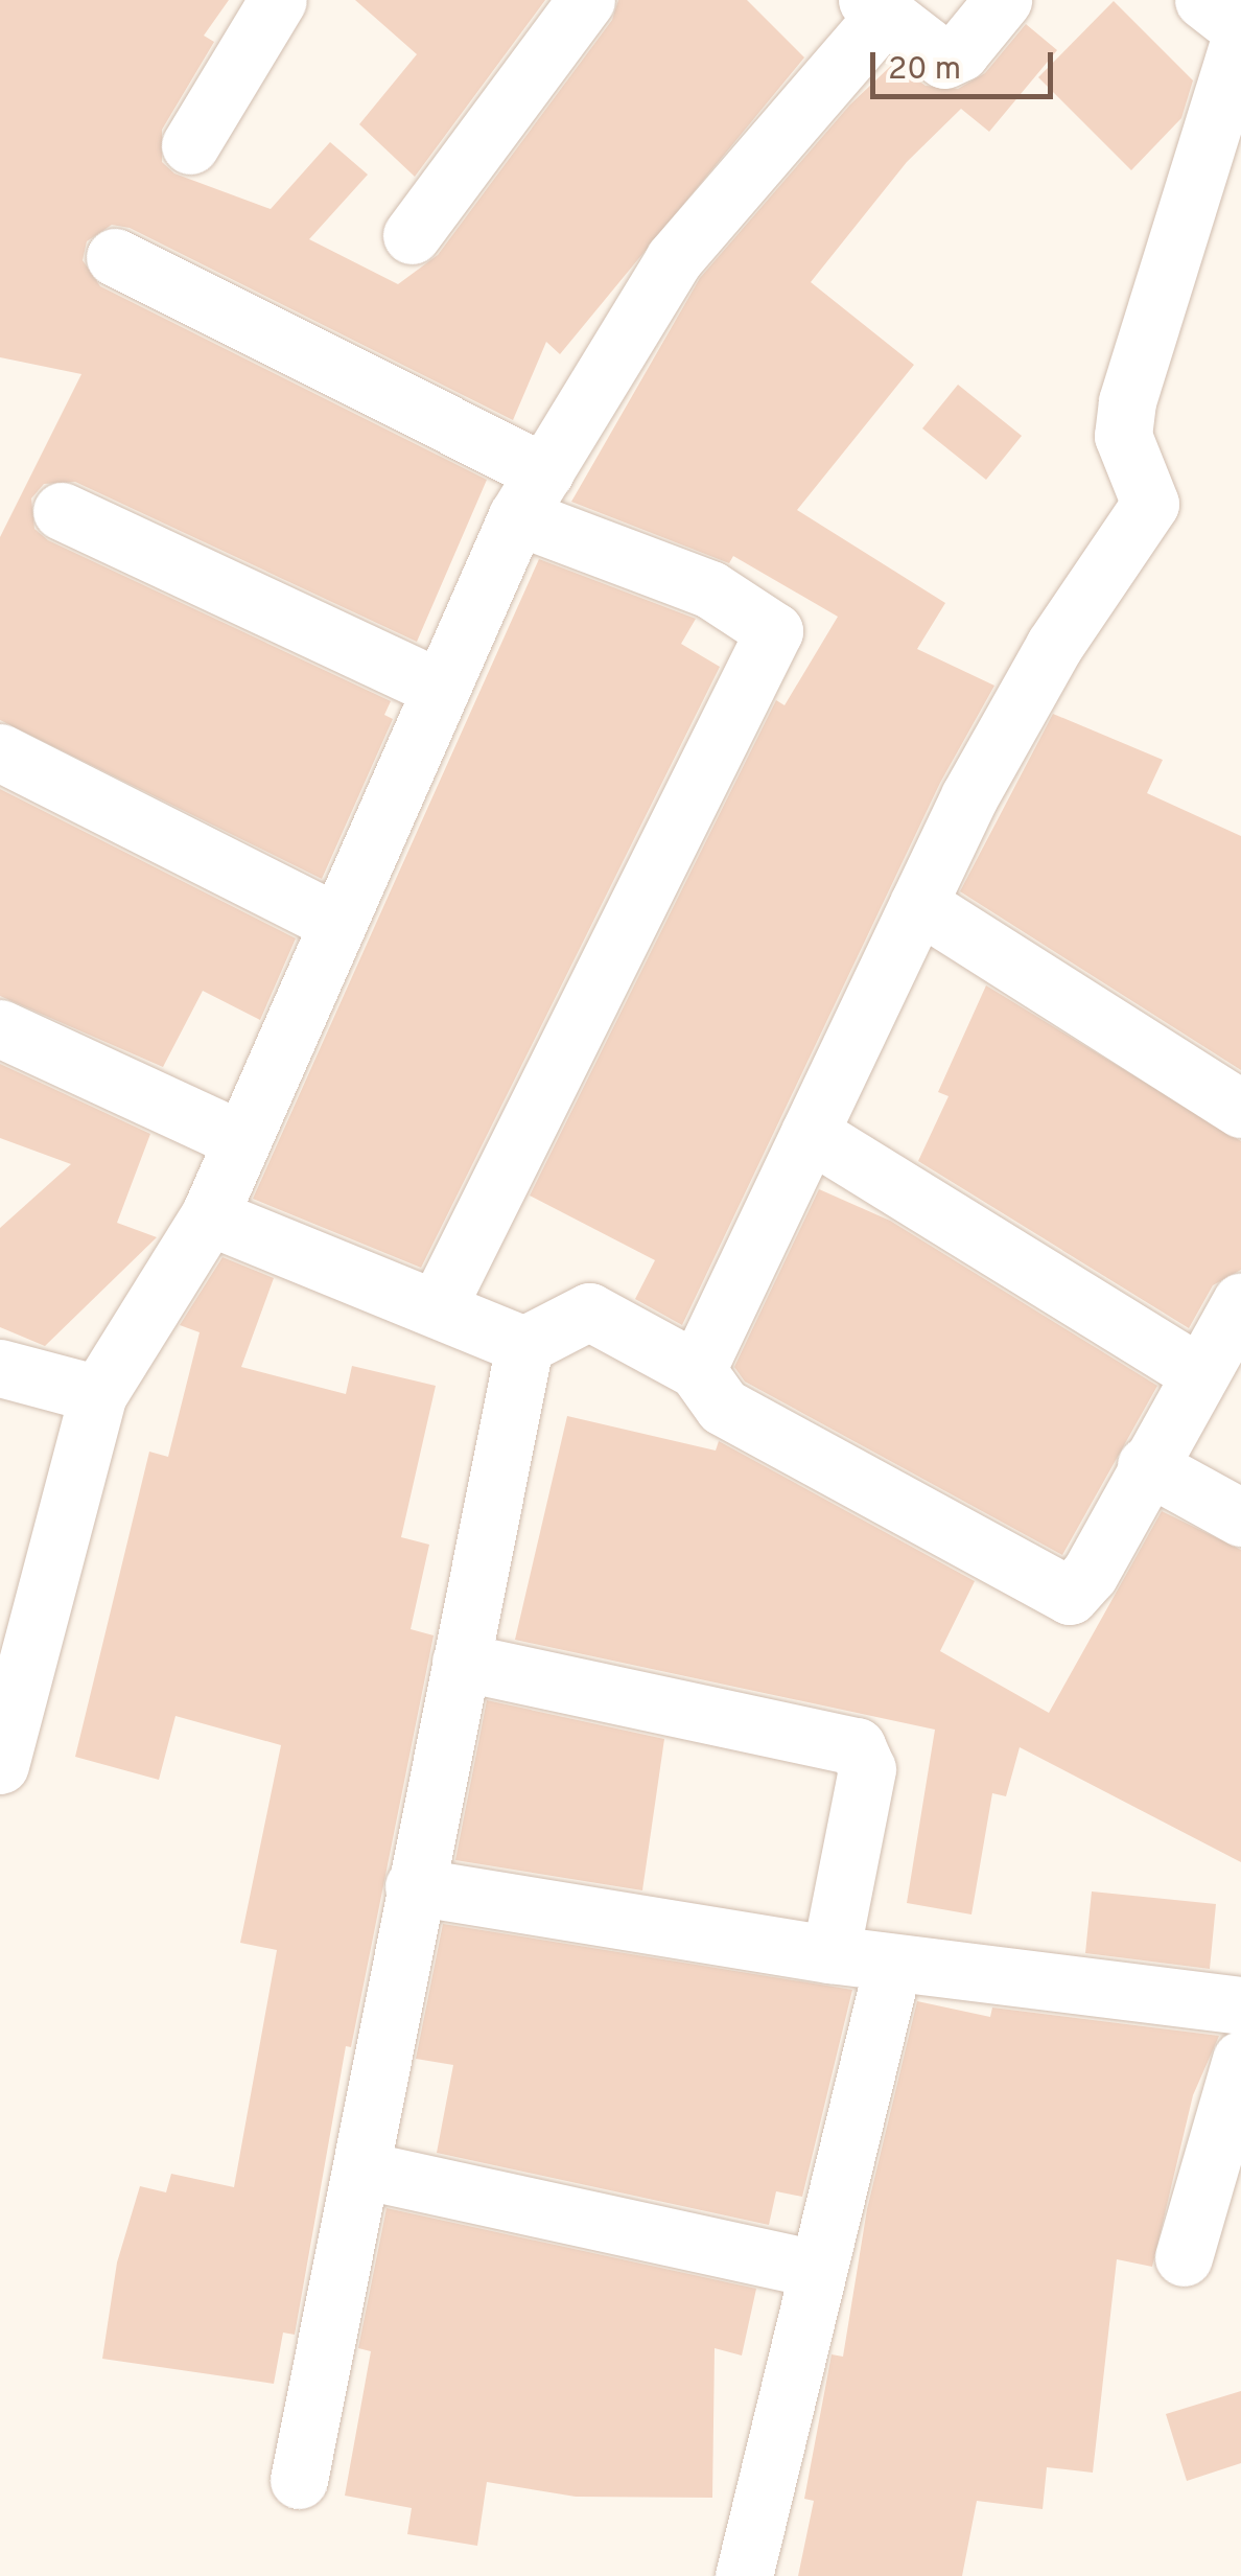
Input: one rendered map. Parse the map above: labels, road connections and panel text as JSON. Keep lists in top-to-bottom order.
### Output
{
  "scale_bar": "20 m"
}
